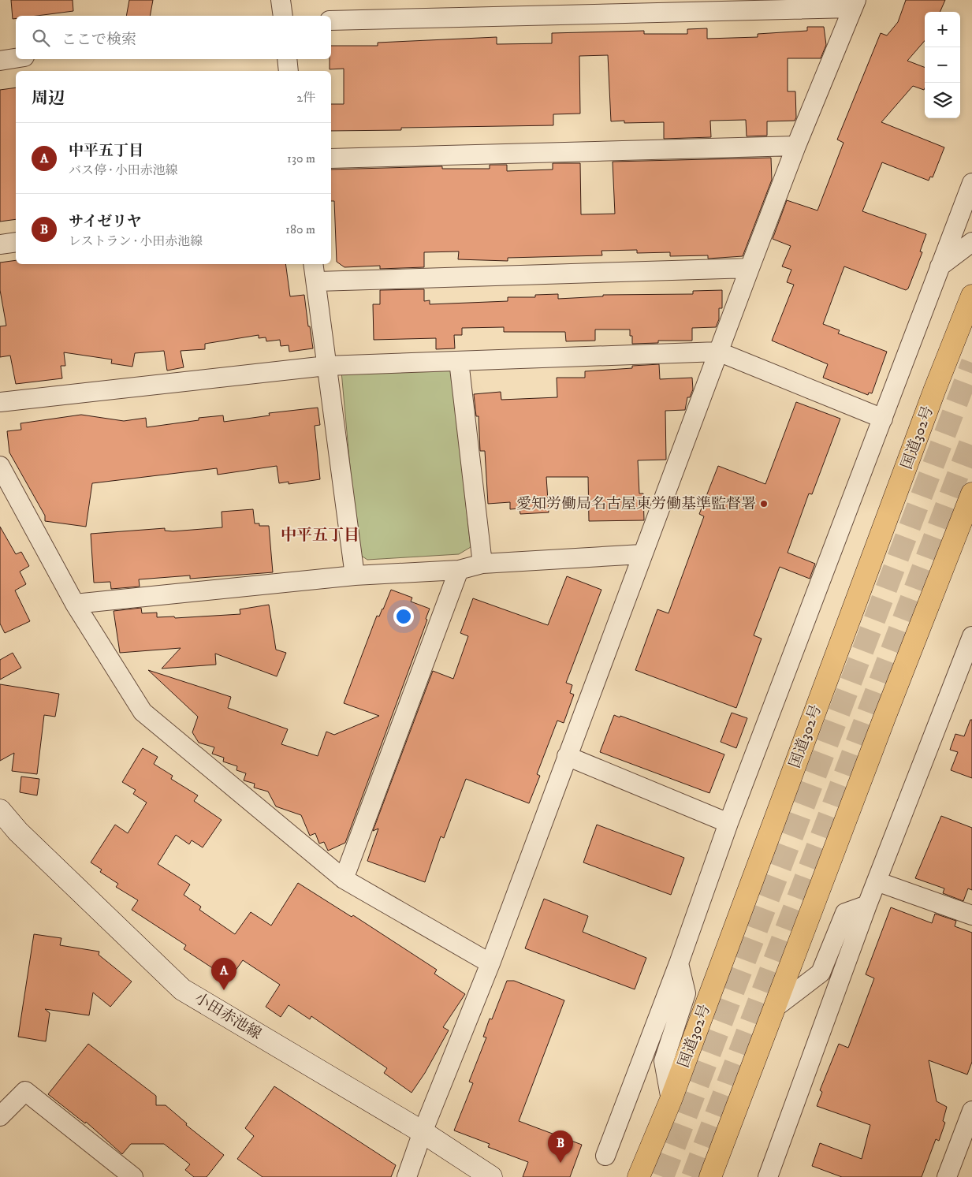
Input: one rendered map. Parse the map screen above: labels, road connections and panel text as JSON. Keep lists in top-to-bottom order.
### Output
{
  "streets": {
    "highway": ["国道302号"],
    "street": ["小田赤池線"]
  },
  "districts": ["中平五丁目"],
  "places": ["愛知労働局名古屋東労働基準監督署"],
  "page": {
    "map_buttons": ["+", "−"],
    "search": "ここで検索",
    "heading": ["周辺", "2件"],
    "list": [
      {
        "mark": "A",
        "name": "中平五丁目",
        "note": "バス停 · 小田赤池線",
        "value": "130 m"
      },
      {
        "mark": "B",
        "name": "サイゼリヤ",
        "note": "レストラン · 小田赤池線",
        "value": "180 m"
      }
    ],
    "pins": ["A", "B"]
  }
}
